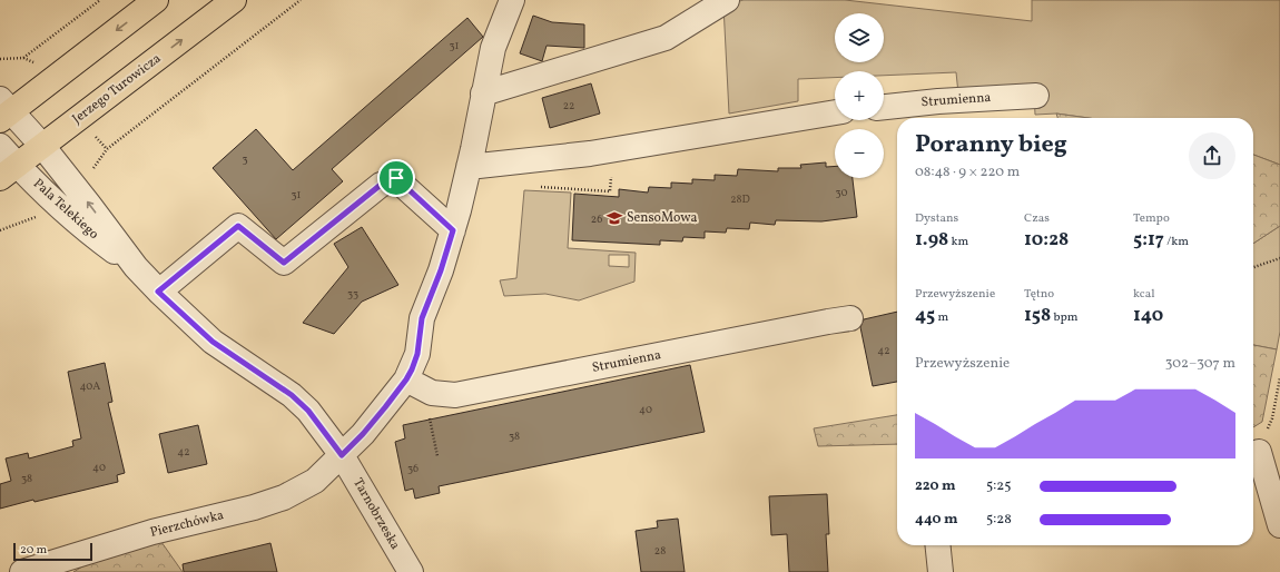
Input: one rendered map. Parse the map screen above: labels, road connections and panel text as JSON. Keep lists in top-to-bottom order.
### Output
{
  "streets": {
    "main road": ["Jerzego Turowicza"],
    "street": [
      "Strumienna",
      "Pala Telekiego",
      "Tarnobrzeska",
      "Pierzchówka"
    ]
  },
  "crossings": [
    ["Jerzego Turowicza", "Pala Telekiego"],
    ["Pala Telekiego", "Tarnobrzeska"],
    ["Pala Telekiego", "Pierzchówka"],
    ["Tarnobrzeska", "Pierzchówka"]
  ],
  "places": {
    "school or university": ["SensoMowa"]
  },
  "house_numbers": [
    "31",
    "22",
    "3",
    "30",
    "31",
    "28D",
    "26",
    "33",
    "42",
    "40A",
    "40",
    "38",
    "42",
    "40",
    "36",
    "38",
    "28"
  ],
  "scale_bar": "20 m",
  "page": {
    "map_buttons": ["+", "−"],
    "heading": ["Poranny bieg", "08:48 · 9 × 220 m"],
    "stats": [
      ["Dystans", "1.98 km"],
      ["Czas", "10:28"],
      ["Tempo", "5:17 /km"],
      ["Przewyższenie", "45 m"],
      ["Tętno", "158 bpm"],
      ["kcal", "140"]
    ],
    "chart": ["Przewyższenie", "302–307 m"],
    "list": [
      {
        "name": "220 m",
        "note": "5:25"
      },
      {
        "name": "440 m",
        "note": "5:28"
      }
    ],
    "scale": "20 m"
  }
}
